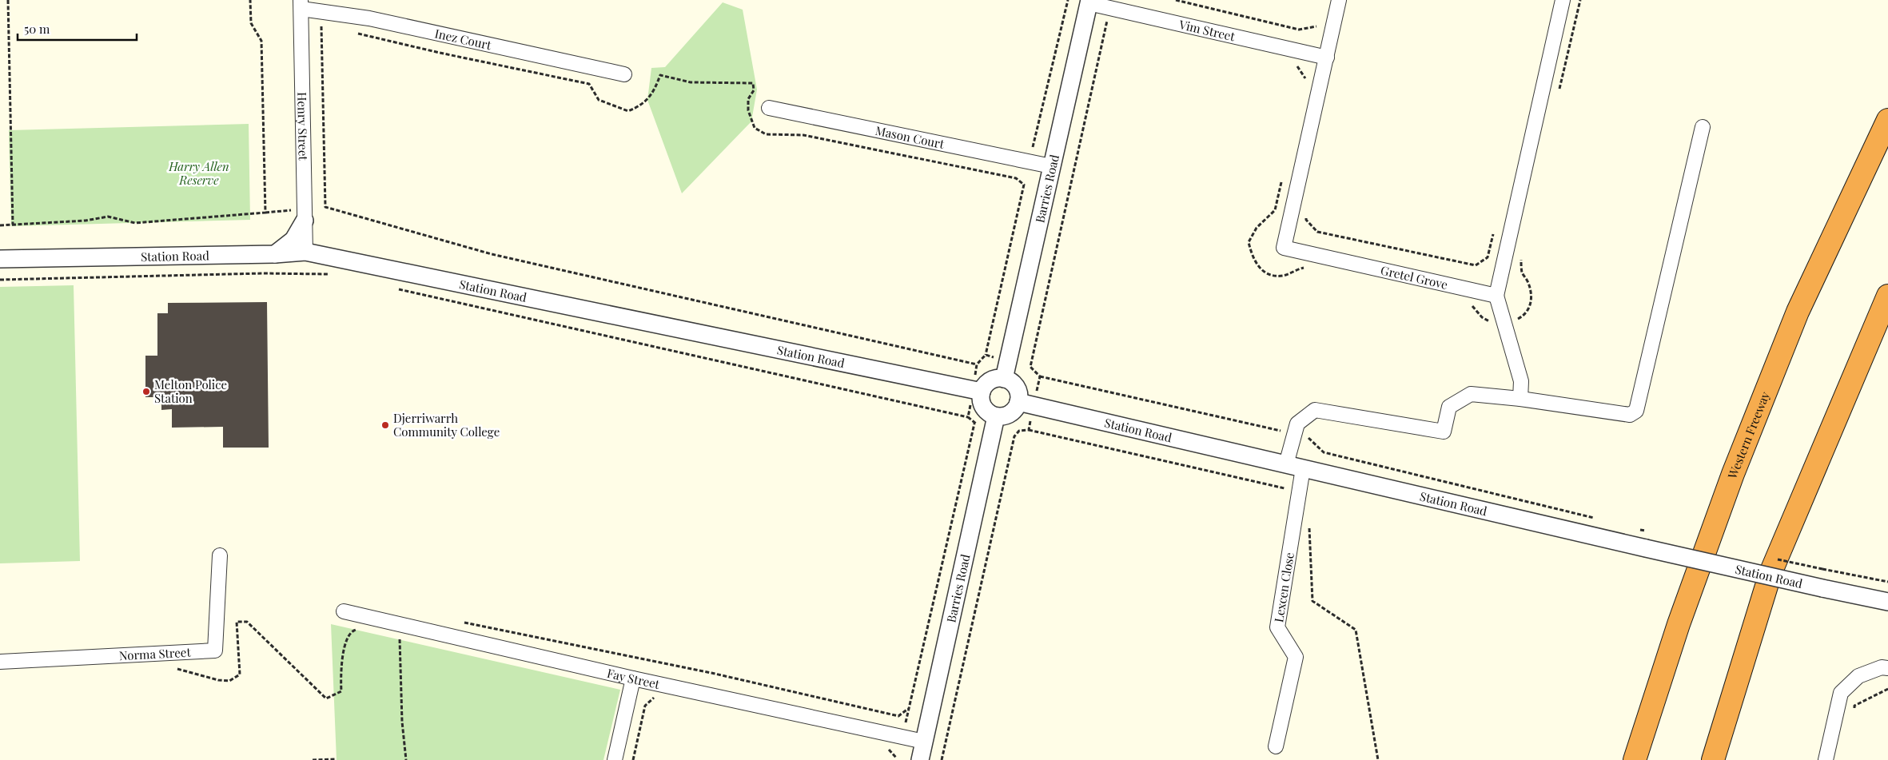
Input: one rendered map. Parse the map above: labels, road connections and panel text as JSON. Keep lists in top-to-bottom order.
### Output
{
  "streets": {
    "highway": ["Western Freeway"],
    "street": [
      "Vim Street",
      "Inez Court",
      "Henry Street",
      "Mason Court",
      "Barries Road",
      "Station Road",
      "Gretel Grove",
      "Lexcen Close",
      "Norma Street",
      "Fay Street"
    ]
  },
  "crossings": [
    ["Vim Street", "Barries Road"],
    ["Vim Street", "Gretel Grove"],
    ["Inez Court", "Henry Street"],
    ["Henry Street", "Station Road"],
    ["Mason Court", "Barries Road"],
    ["Barries Road", "Station Road"],
    ["Barries Road", "Fay Street"],
    ["Station Road", "Lexcen Close"]
  ],
  "parks": ["Harry Allen Reserve"],
  "places": ["Melton Police Station", "Djerriwarrh Community College"],
  "scale_bar": "50 m"
}
